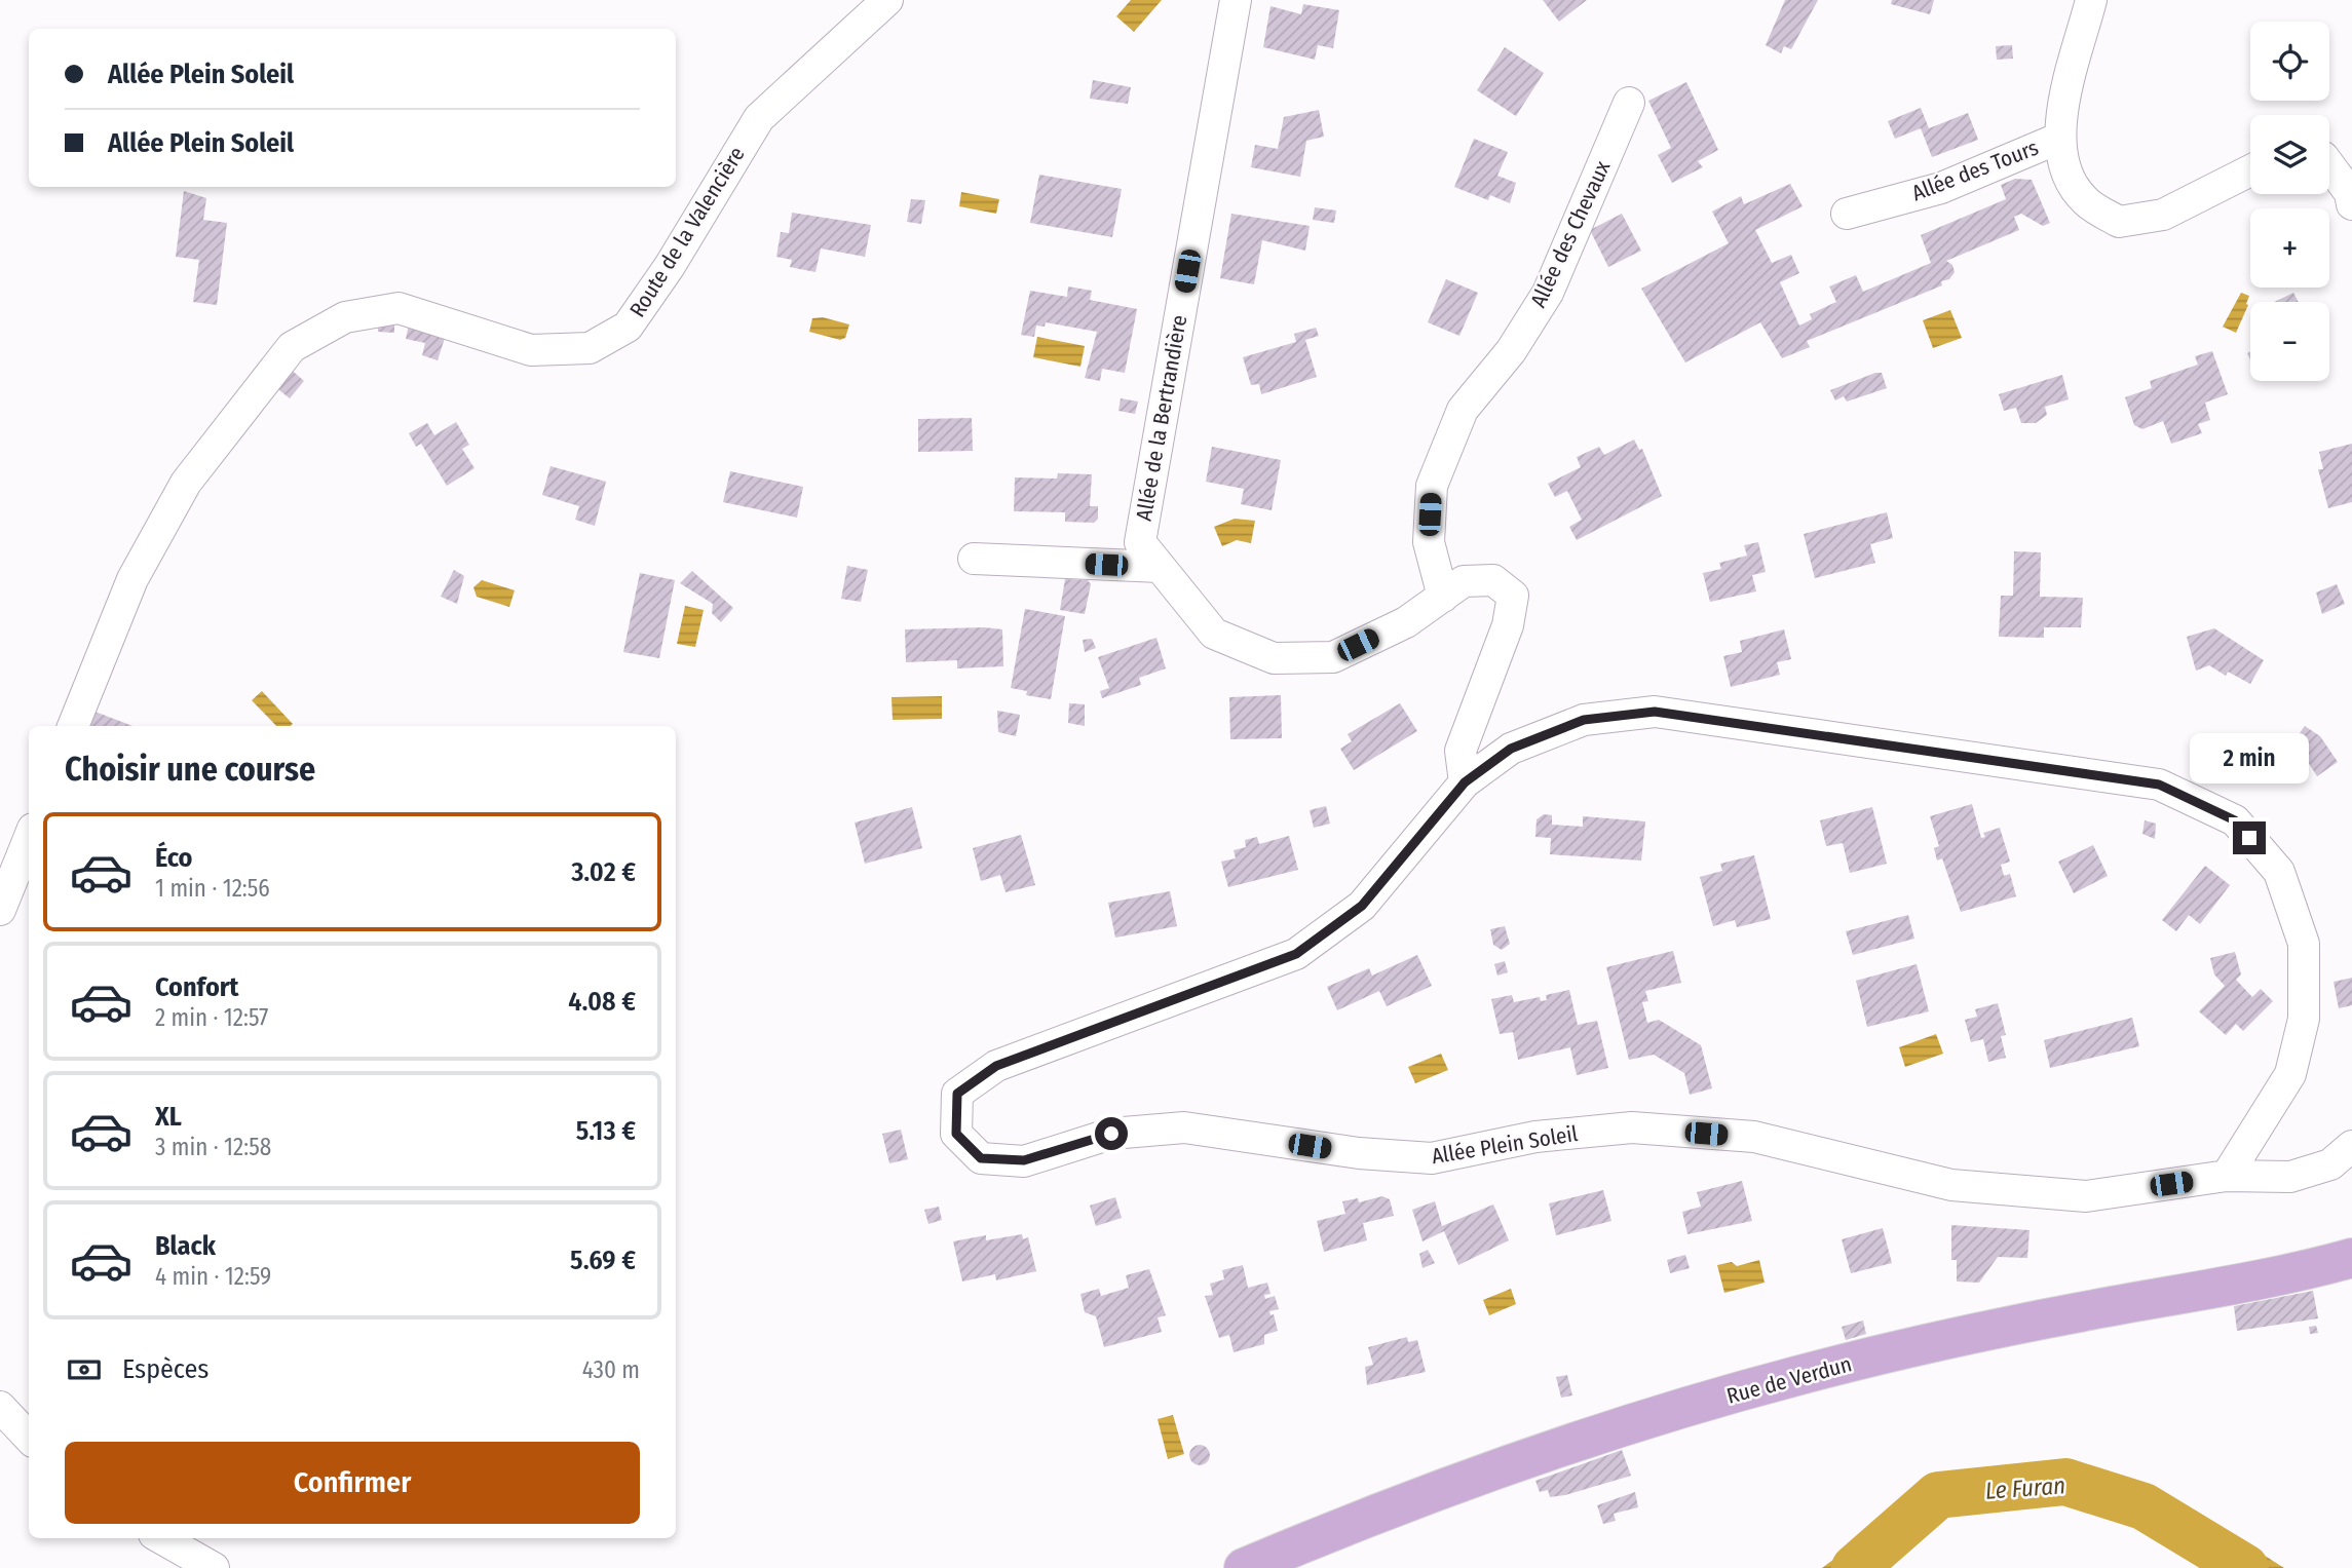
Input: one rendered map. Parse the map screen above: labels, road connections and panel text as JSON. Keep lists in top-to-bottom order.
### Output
{
  "streets": {
    "main road": ["Rue de Verdun"],
    "street": [
      "Allée des Tours",
      "Route de la Valencière",
      "Allée des Chevaux",
      "Allée de la Bertrandière",
      "Allée Plein Soleil"
    ]
  },
  "crossings": [
    ["Allée des Chevaux", "Allée de la Bertrandière"],
    ["Allée de la Bertrandière", "Allée Plein Soleil"]
  ],
  "water": ["Le Furan"],
  "page": {
    "map_buttons": ["+", "−"],
    "banner": ["Allée Plein Soleil", "Allée Plein Soleil"],
    "heading": "Choisir une course",
    "bubble": "2 min",
    "list": [
      {
        "name": "Éco",
        "note": "1 min · 12:56",
        "value": "3.02 €"
      },
      {
        "name": "Confort",
        "note": "2 min · 12:57",
        "value": "4.08 €"
      },
      {
        "name": "XL",
        "note": "3 min · 12:58",
        "value": "5.13 €"
      },
      {
        "name": "Black",
        "note": "4 min · 12:59",
        "value": "5.69 €"
      }
    ],
    "pay": ["Espèces", "430 m"],
    "buttons": "Confirmer"
  }
}
